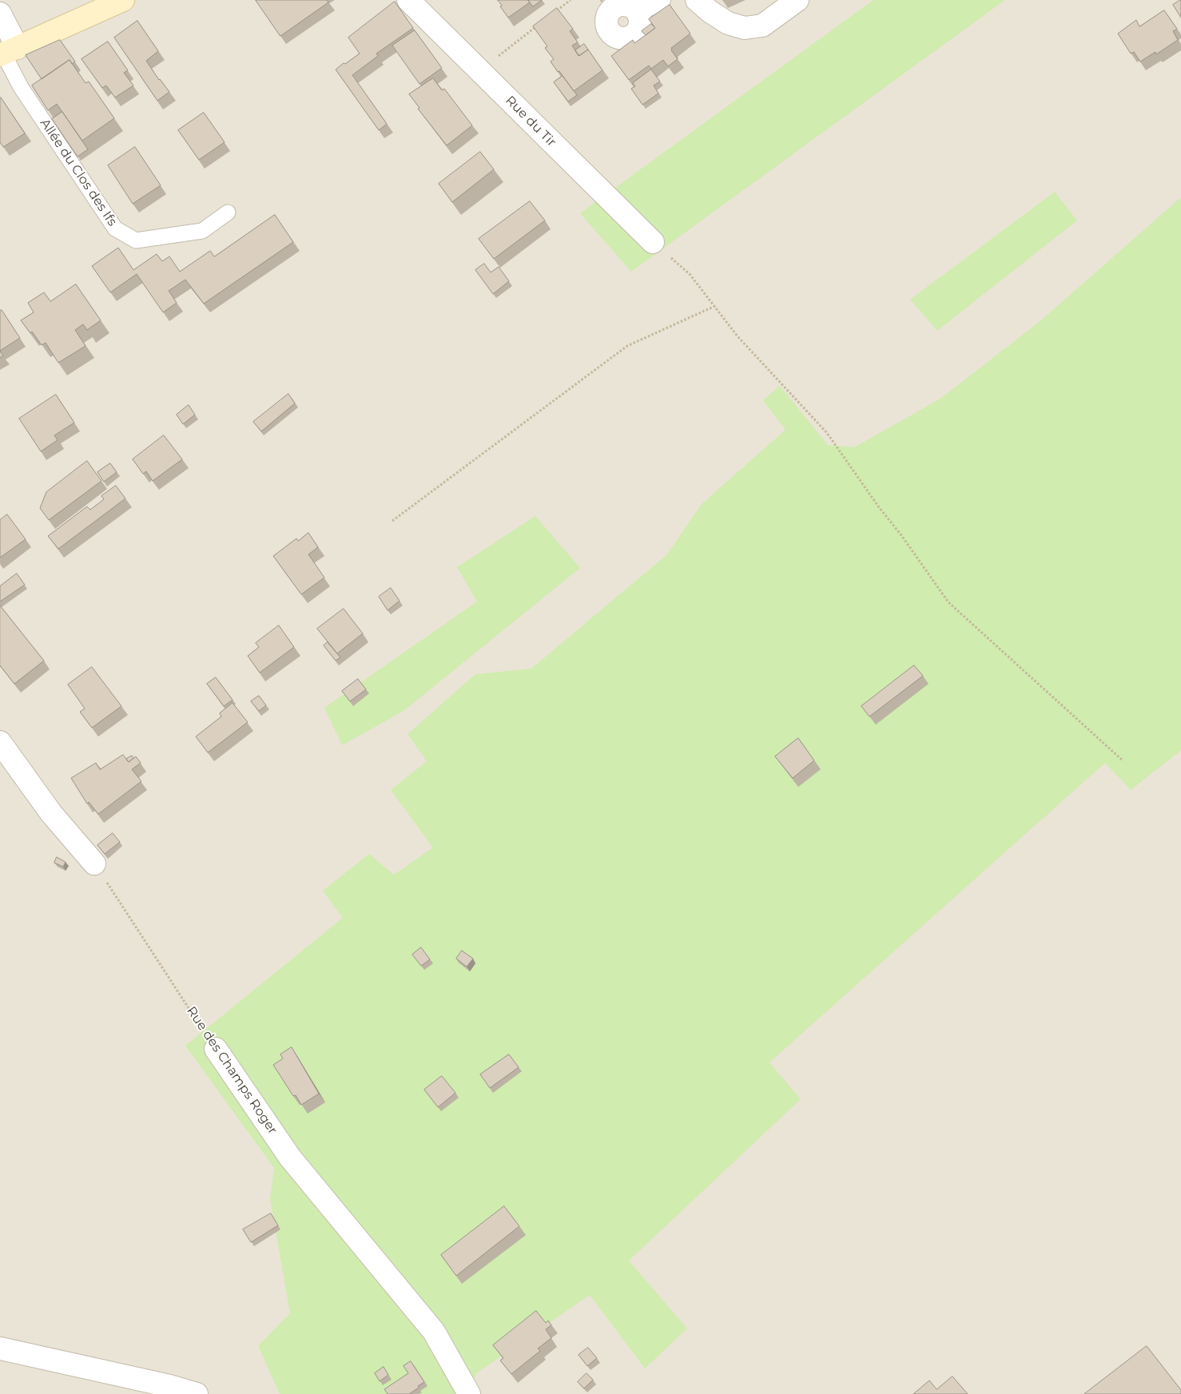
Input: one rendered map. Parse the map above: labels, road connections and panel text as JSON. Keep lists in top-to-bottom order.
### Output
{
  "streets": {
    "street": ["Rue du Tir", "Rue des Champs Roger"],
    "lane": ["Allée du Clos des Ifs"]
  }
}
